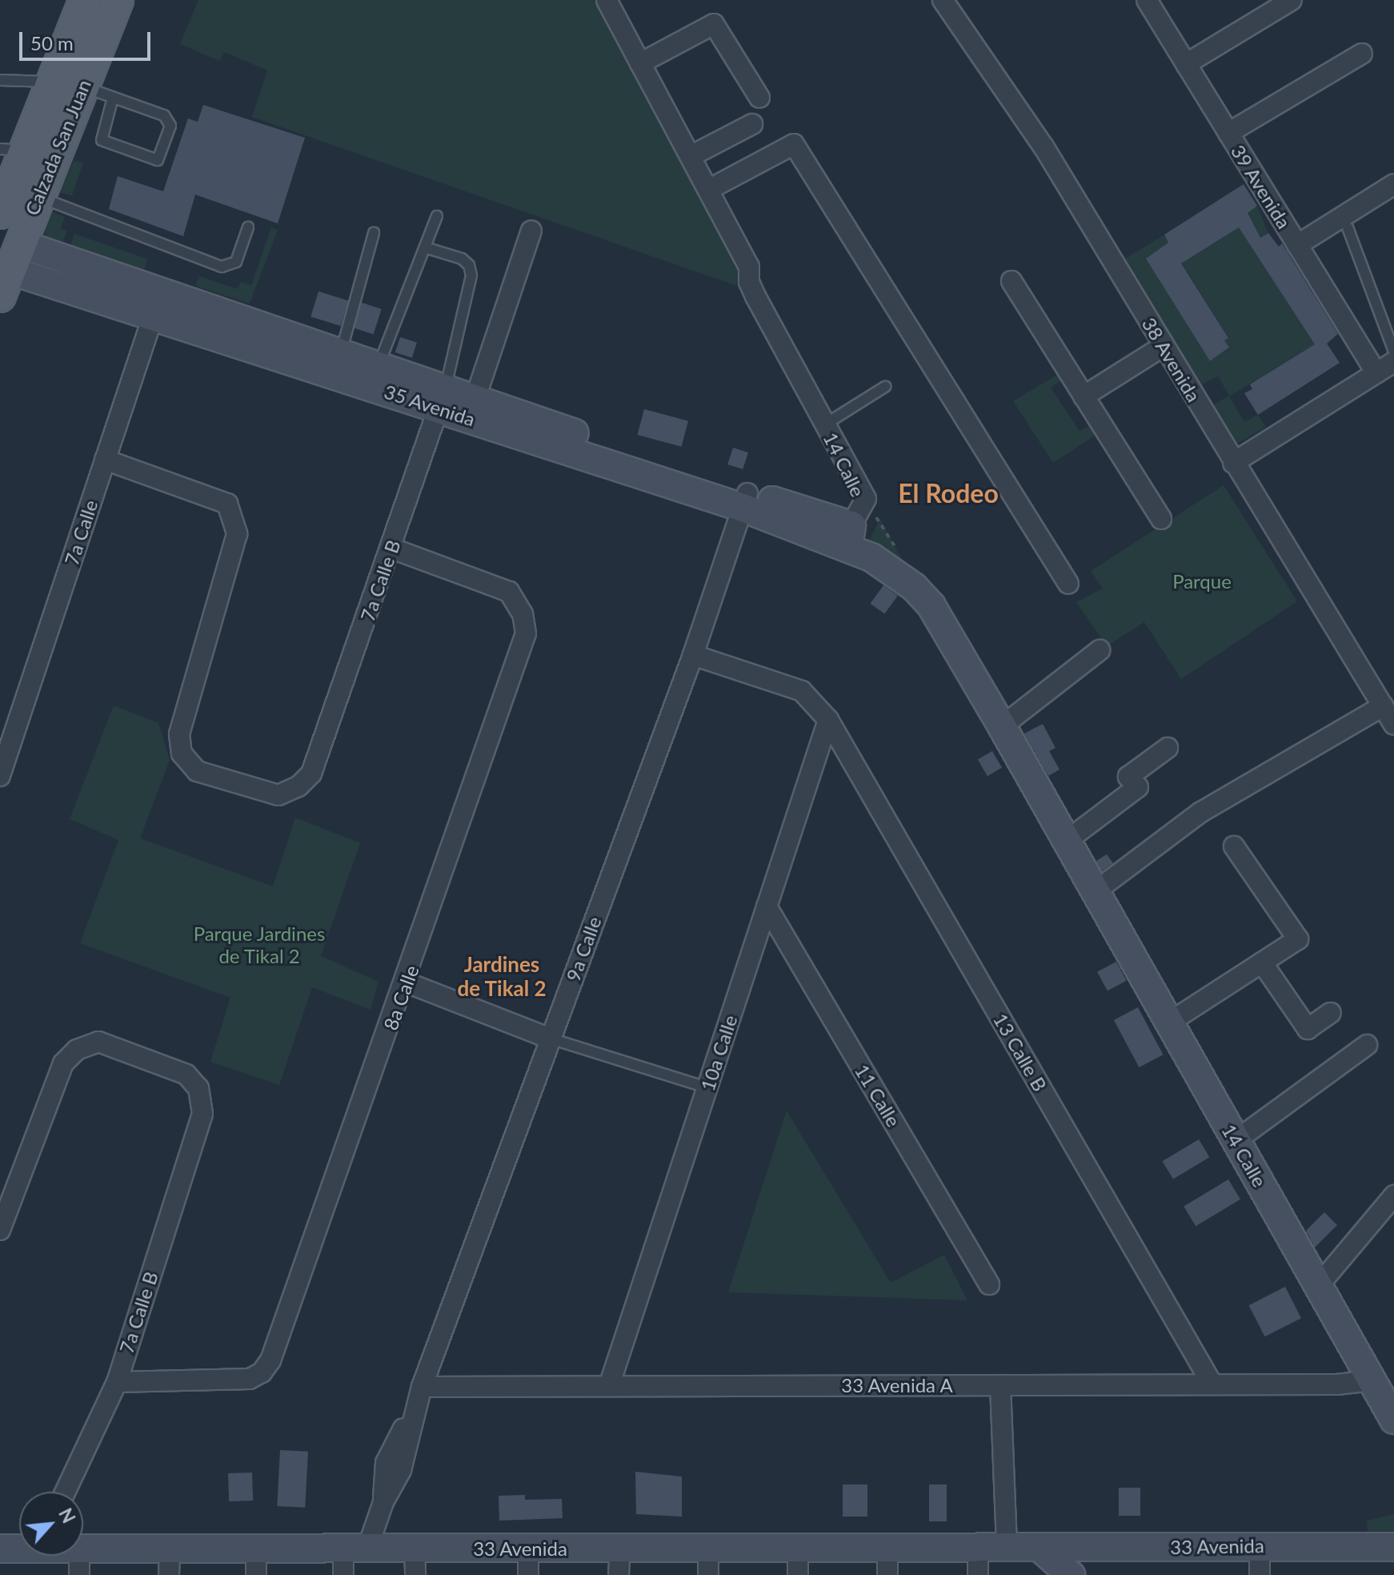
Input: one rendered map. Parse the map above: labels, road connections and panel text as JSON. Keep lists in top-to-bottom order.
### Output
{
  "streets": {
    "main road": ["Calzada San Juan"],
    "street": [
      "39 Avenida",
      "38 Avenida",
      "35 Avenida",
      "14 Calle",
      "7a Calle",
      "7a Calle B",
      "9a Calle",
      "8a Calle",
      "13 Calle B",
      "10a Calle",
      "11 Calle",
      "33 Avenida A",
      "33 Avenida"
    ]
  },
  "crossings": [
    ["Calzada San Juan", "35 Avenida"],
    ["35 Avenida", "14 Calle"],
    ["35 Avenida", "7a Calle"],
    ["35 Avenida", "7a Calle B"],
    ["35 Avenida", "9a Calle"],
    ["14 Calle", "33 Avenida A"],
    ["7a Calle", "7a Calle B"],
    ["7a Calle B", "8a Calle"],
    ["9a Calle", "13 Calle B"],
    ["9a Calle", "33 Avenida A"],
    ["9a Calle", "33 Avenida"],
    ["13 Calle B", "10a Calle"],
    ["13 Calle B", "33 Avenida A"],
    ["10a Calle", "11 Calle"],
    ["10a Calle", "33 Avenida A"]
  ],
  "districts": ["El Rodeo", "Jardines de Tikal 2"],
  "parks": ["Parque", "Parque Jardines de Tikal 2"],
  "scale_bar": "50 m",
  "north": "top right"
}
